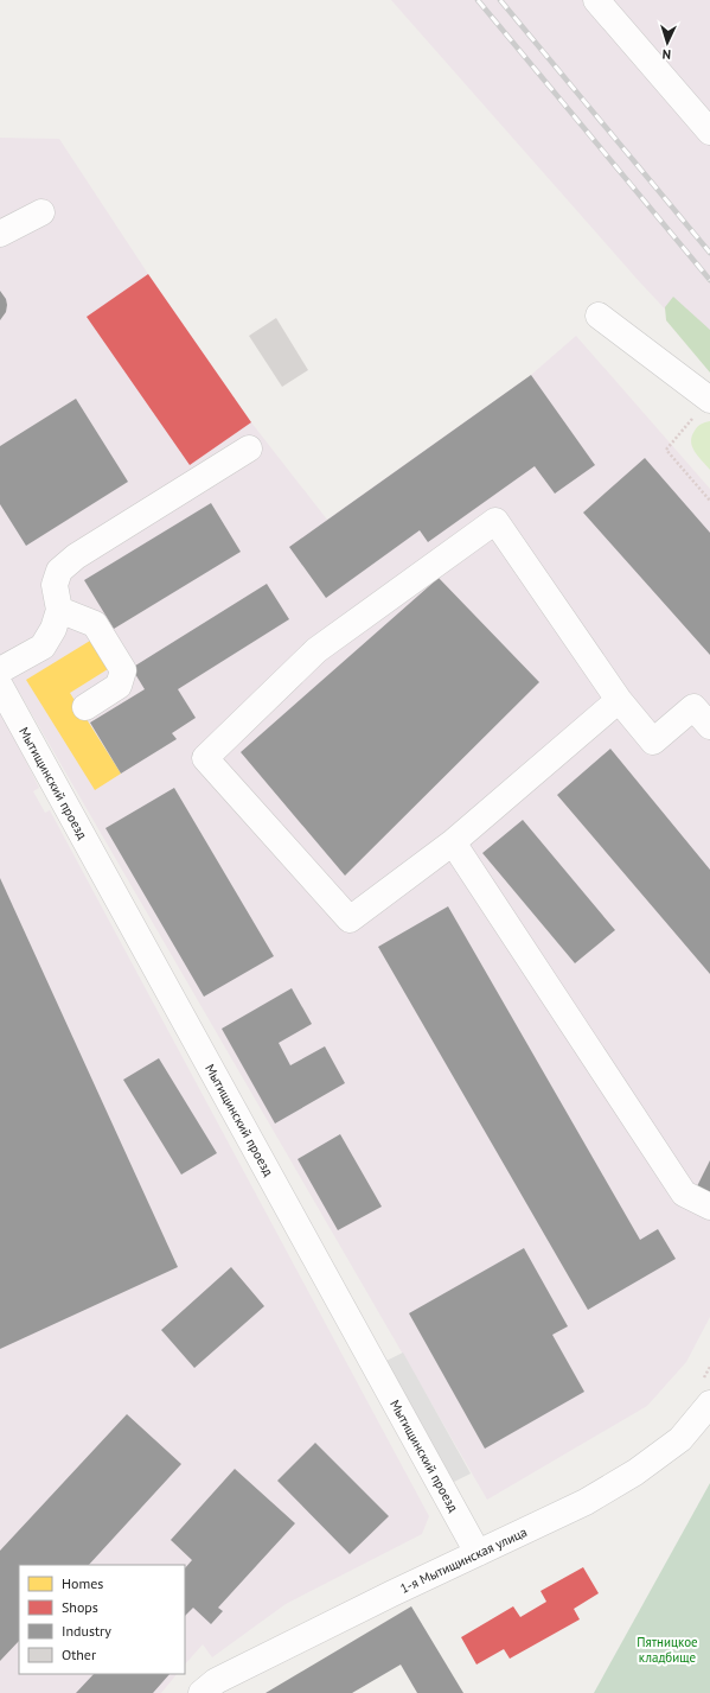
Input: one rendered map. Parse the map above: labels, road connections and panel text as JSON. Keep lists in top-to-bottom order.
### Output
{
  "streets": {
    "street": ["Мытищинский проезд", "1-я Мытищинская улица"]
  },
  "crossings": [
    ["Мытищинский проезд", "1-я Мытищинская улица"]
  ],
  "parks": ["Пятницкое кладбище"],
  "legend": [
    "Homes",
    "Shops",
    "Industry",
    "Other"
  ],
  "north": "bottom"
}
